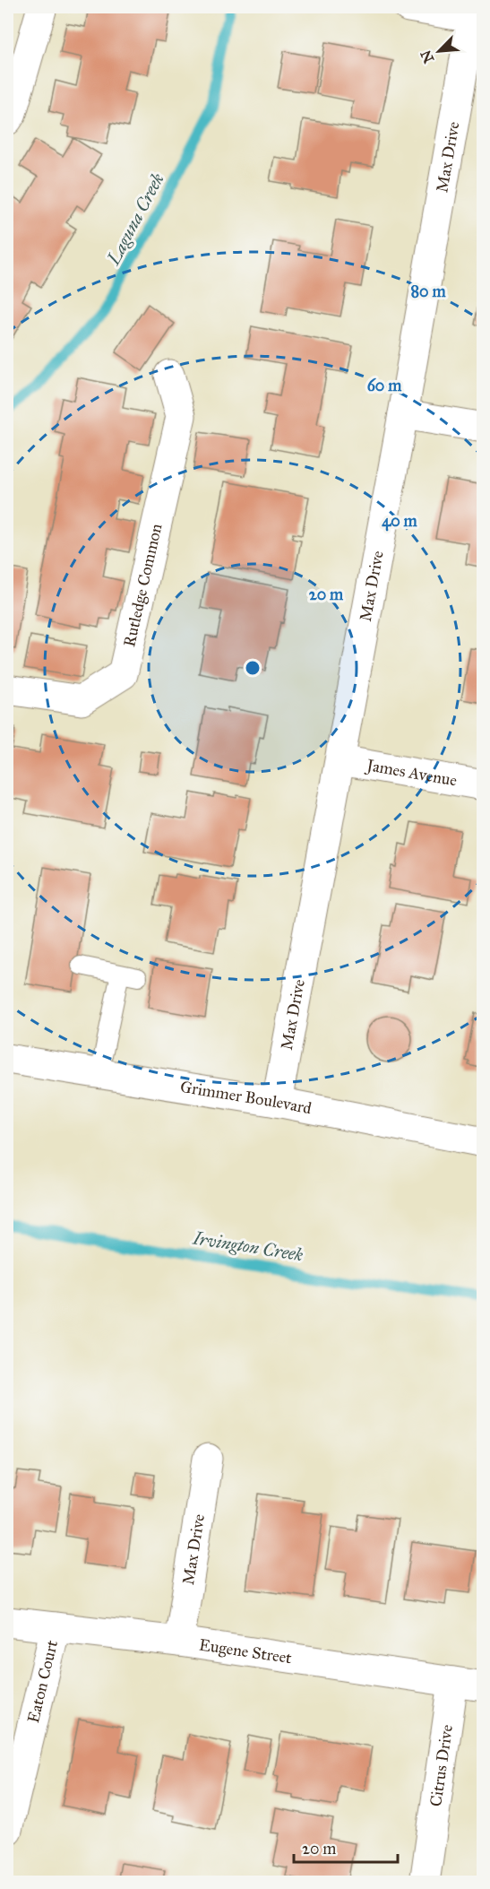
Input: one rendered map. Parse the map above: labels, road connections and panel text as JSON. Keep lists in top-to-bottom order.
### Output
{
  "streets": {
    "street": [
      "Max Drive",
      "Rutledge Common",
      "James Avenue",
      "Grimmer Boulevard",
      "Eugene Street",
      "Eaton Court",
      "Citrus Drive"
    ]
  },
  "crossings": [
    ["Max Drive", "James Avenue"],
    ["Max Drive", "Grimmer Boulevard"],
    ["Max Drive", "Eugene Street"],
    ["Eugene Street", "Eaton Court"],
    ["Eugene Street", "Citrus Drive"]
  ],
  "water": ["Laguna Creek", "Irvington Creek"],
  "scale_bar": "20 m",
  "north": "bottom left",
  "rings": [
    "80 m",
    "60 m",
    "40 m",
    "20 m"
  ]
}
